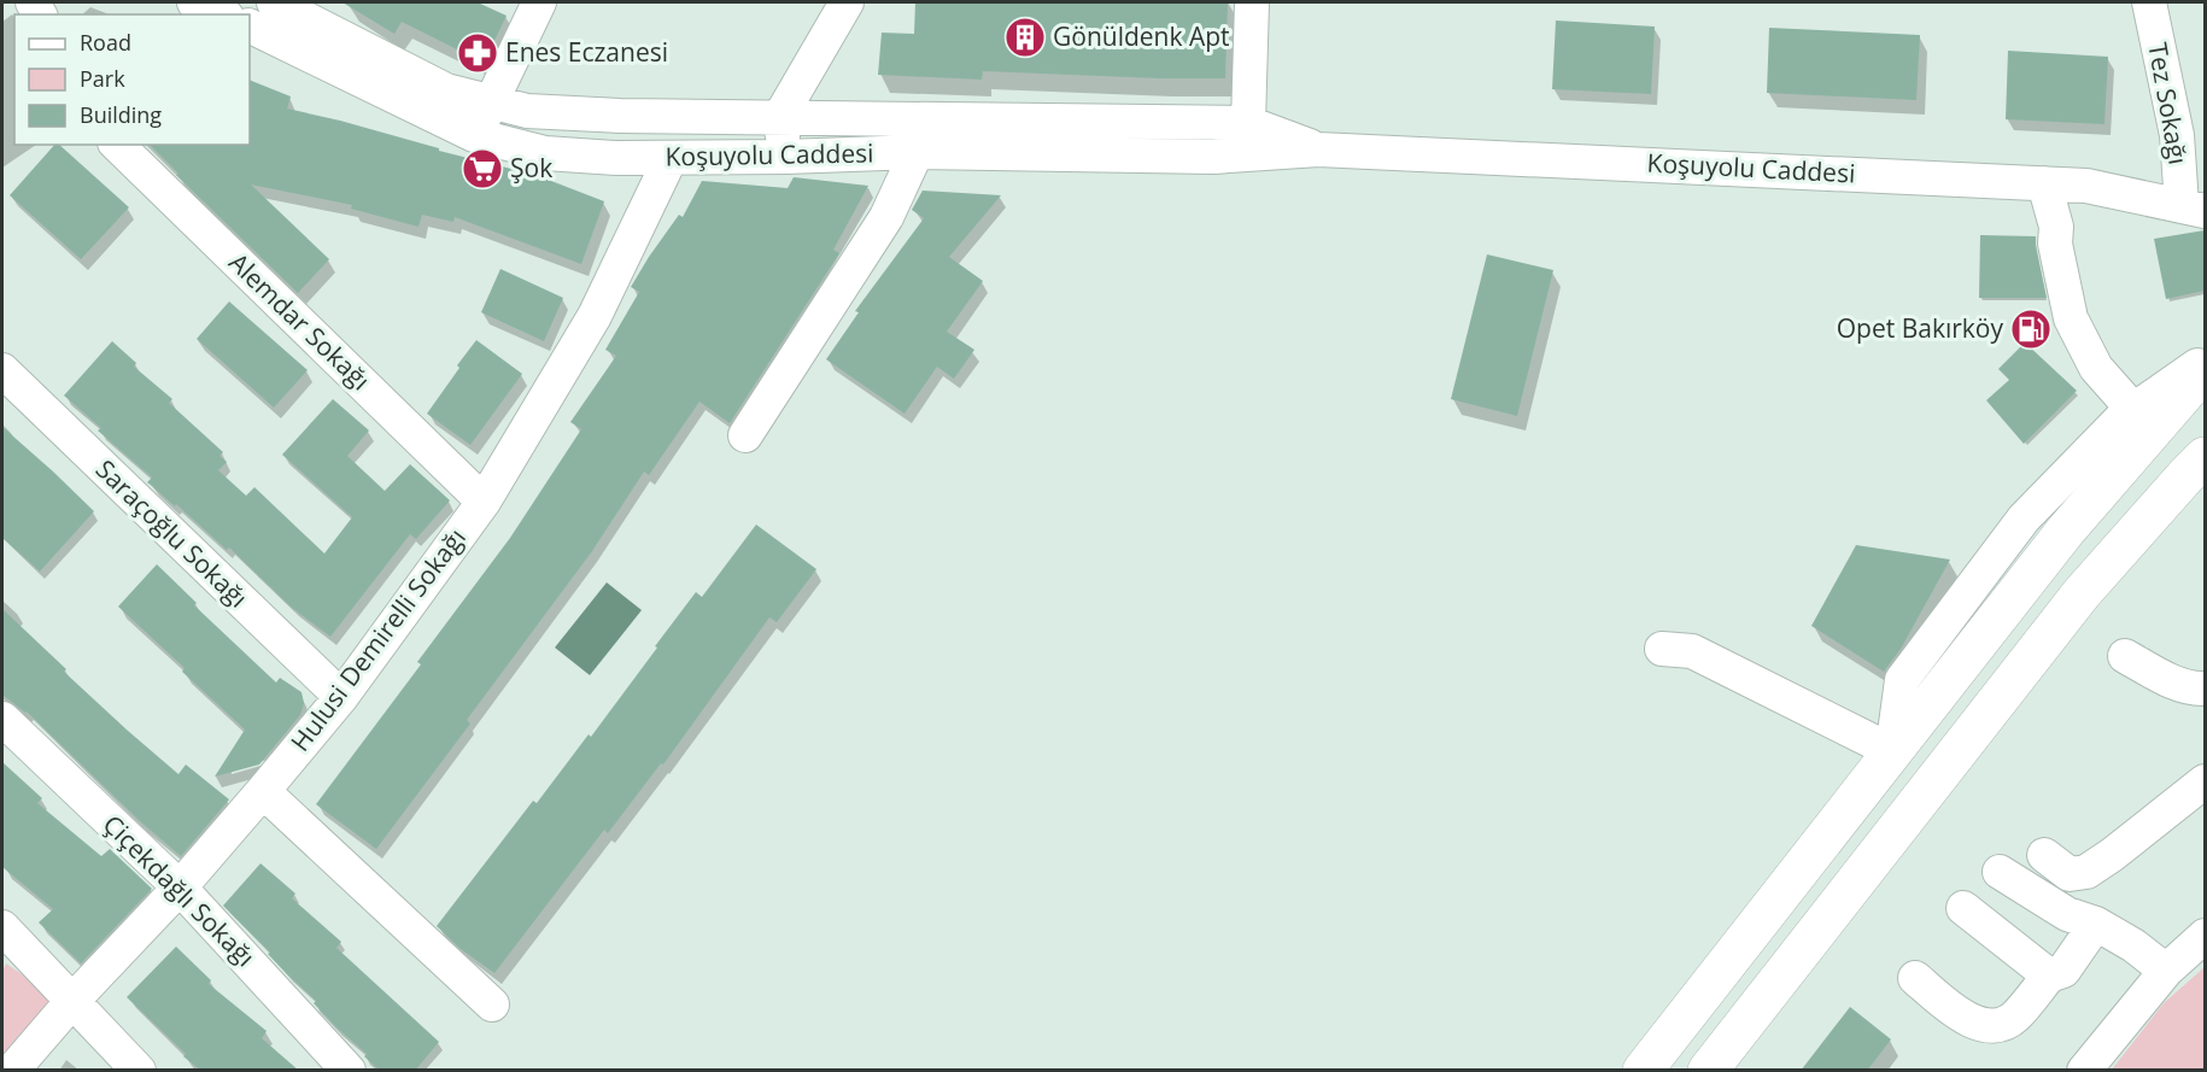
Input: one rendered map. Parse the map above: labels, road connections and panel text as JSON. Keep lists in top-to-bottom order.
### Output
{
  "streets": {
    "street": [
      "Tez Sokağı",
      "Koşuyolu Caddesi",
      "Alemdar Sokağı",
      "Saraçoğlu Sokağı",
      "Hulusi Demirelli Sokağı",
      "Çiçekdağlı Sokağı"
    ]
  },
  "crossings": [
    ["Tez Sokağı", "Koşuyolu Caddesi"],
    ["Koşuyolu Caddesi", "Hulusi Demirelli Sokağı"],
    ["Alemdar Sokağı", "Hulusi Demirelli Sokağı"],
    ["Saraçoğlu Sokağı", "Hulusi Demirelli Sokağı"],
    ["Hulusi Demirelli Sokağı", "Çiçekdağlı Sokağı"]
  ],
  "places": {
    "building": ["Gönüldenk Apt"],
    "pharmacy": ["Enes Eczanesi"],
    "supermarket": ["Şok"],
    "fuel station": ["Opet Bakırköy"]
  },
  "legend": ["Road", "Park", "Building"]
}
